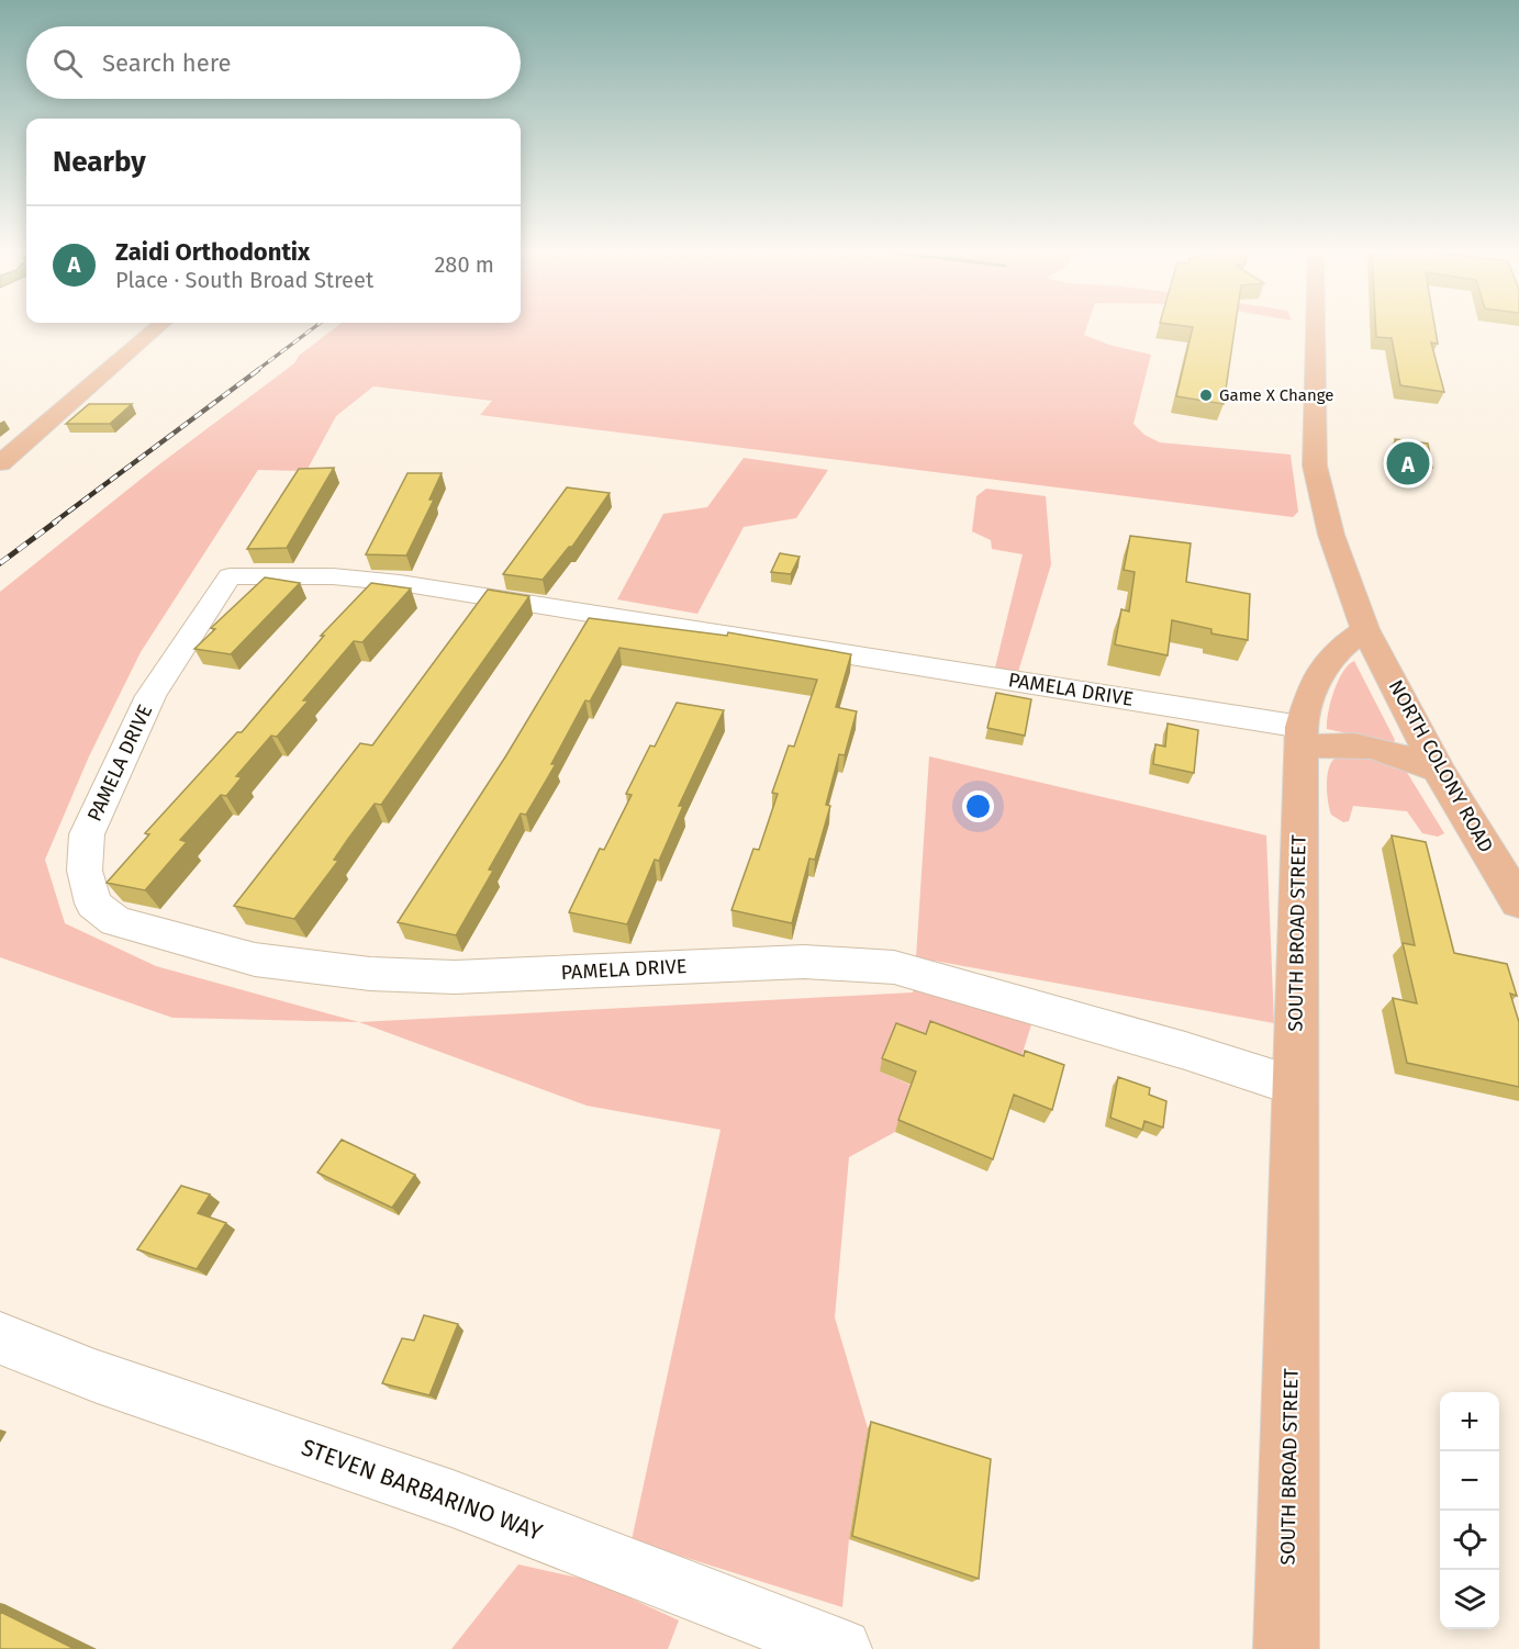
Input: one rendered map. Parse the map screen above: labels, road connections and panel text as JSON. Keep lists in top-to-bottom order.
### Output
{
  "streets": {
    "main road": ["NORTH COLONY ROAD", "SOUTH BROAD STREET"],
    "street": ["PAMELA DRIVE", "STEVEN BARBARINO WAY"]
  },
  "crossings": [
    ["PAMELA DRIVE", "SOUTH BROAD STREET"],
    ["NORTH COLONY ROAD", "SOUTH BROAD STREET"]
  ],
  "places": ["Game X Change"],
  "page": {
    "search": "Search here",
    "heading": "Nearby",
    "list": [
      {
        "mark": "A",
        "name": "Zaidi Orthodontix",
        "note": "Place · South Broad Street",
        "value": "280 m"
      }
    ],
    "pins": "A",
    "map_buttons": ["+", "−"]
  }
}
